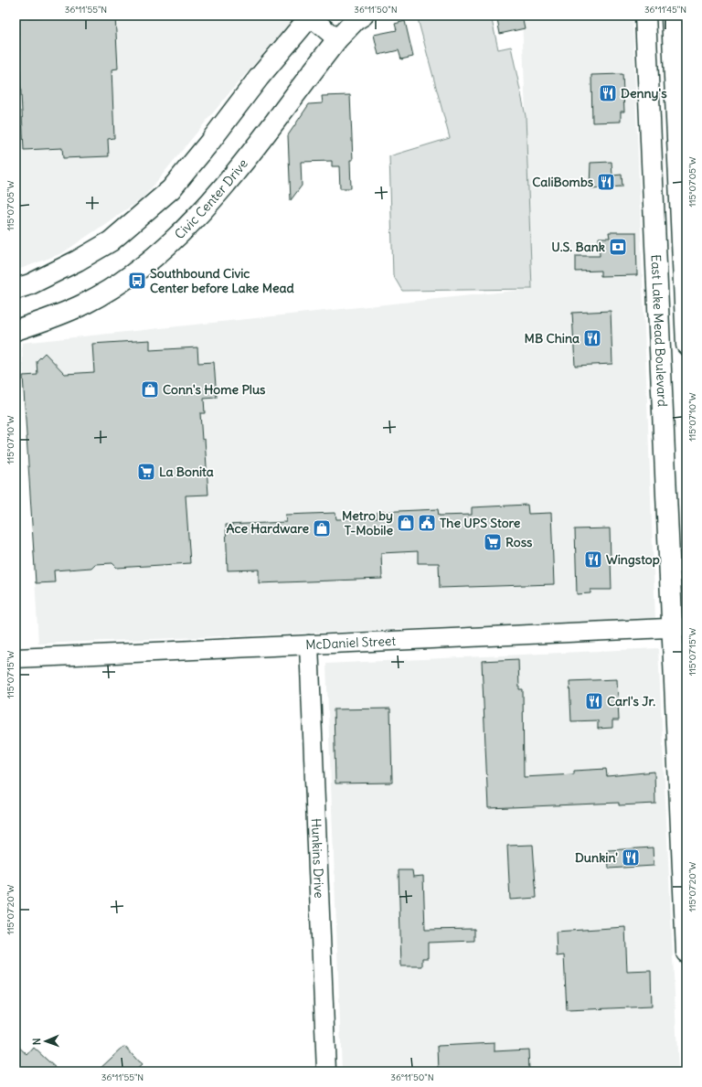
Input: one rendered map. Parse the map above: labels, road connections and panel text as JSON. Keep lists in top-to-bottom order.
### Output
{
  "streets": {
    "main road": ["Civic Center Drive", "East Lake Mead Boulevard"],
    "street": ["McDaniel Street", "Hunkins Drive"]
  },
  "crossings": [
    ["East Lake Mead Boulevard", "McDaniel Street"],
    ["McDaniel Street", "Hunkins Drive"]
  ],
  "places": {
    "restaurant": [
      "Denny's",
      "CaliBombs",
      "MB China",
      "Wingstop",
      "Carl's Jr.",
      "Dunkin'"
    ],
    "bank": ["U.S. Bank"],
    "bus stop": ["Southbound Civic Center before Lake Mead"],
    "shop": ["Conn's Home Plus", "Metro by T-Mobile", "Ace Hardware"],
    "supermarket": ["La Bonita", "Ross"],
    "public building": ["The UPS Store"]
  },
  "north": "left",
  "coordinates": [
    "36°11'55\"N",
    "36°11'50\"N",
    "36°11'45\"N",
    "115°07'05\"W",
    "115°07'10\"W",
    "115°07'15\"W",
    "115°07'20\"W"
  ]
}
